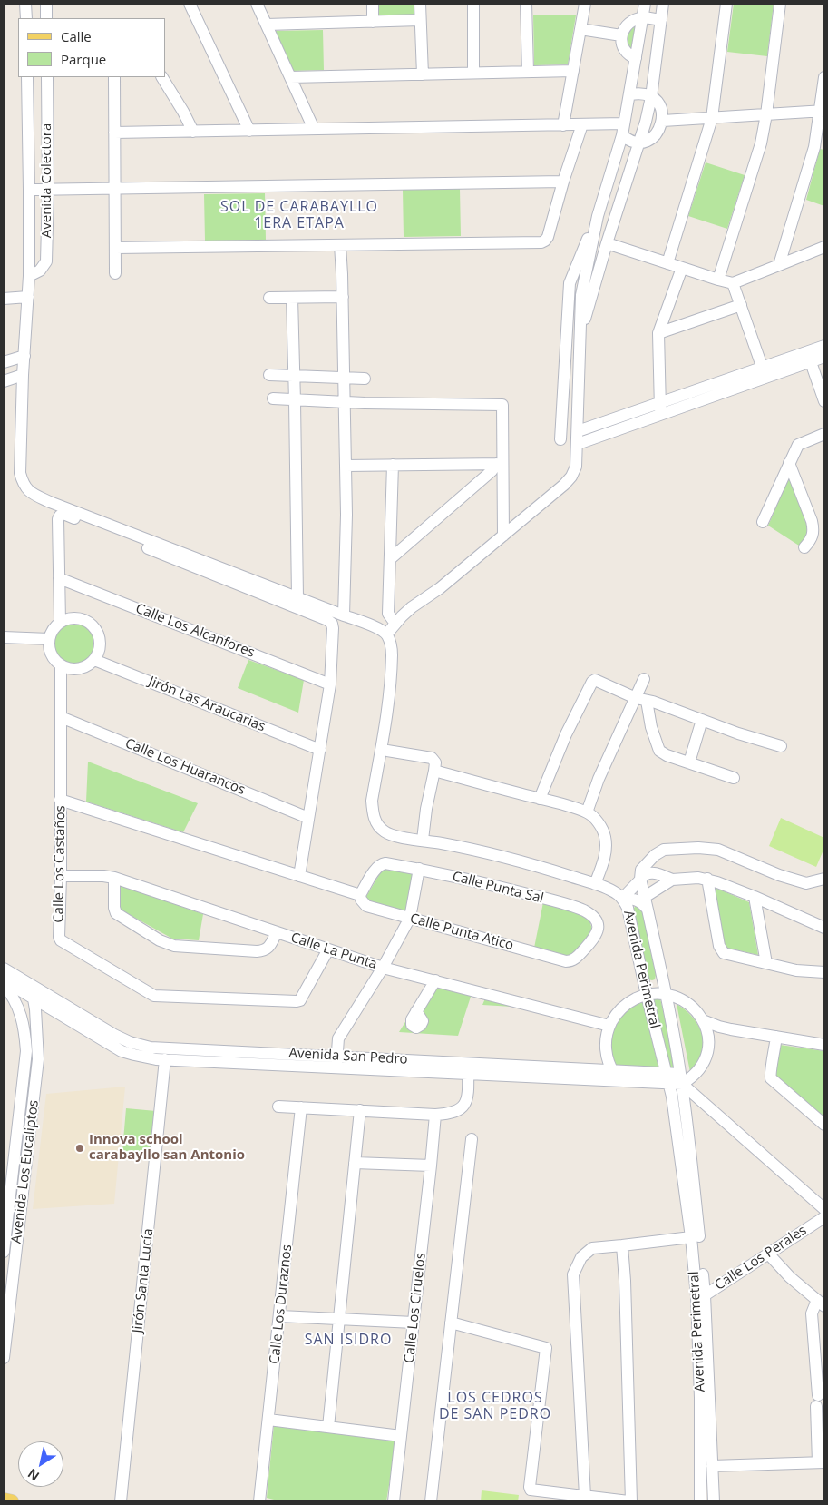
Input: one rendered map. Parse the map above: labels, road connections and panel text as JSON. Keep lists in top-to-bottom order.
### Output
{
  "streets": {
    "street": [
      "Avenida Colectora",
      "Calle Los Alcanfores",
      "Jirón Las Araucarias",
      "Calle Los Huarancos",
      "Calle Los Castaños",
      "Calle Punta Sal",
      "Calle Punta Atico",
      "Calle La Punta",
      "Avenida Perimetral",
      "Avenida San Pedro",
      "Avenida Los Eucaliptos",
      "Calle Los Perales",
      "Jirón Santa Lucía",
      "Calle Los Duraznos",
      "Calle Los Ciruelos"
    ]
  },
  "crossings": [
    ["Jirón Las Araucarias", "Calle Los Castaños"],
    ["Calle Los Huarancos", "Calle Los Castaños"],
    ["Calle Los Castaños", "Calle La Punta"],
    ["Calle Punta Sal", "Calle Punta Atico"],
    ["Avenida Perimetral", "Avenida San Pedro"],
    ["Avenida Perimetral", "Calle Los Perales"],
    ["Avenida San Pedro", "Avenida Los Eucaliptos"],
    ["Avenida San Pedro", "Jirón Santa Lucía"]
  ],
  "districts": ["SOL DE CARABAYLLO 1ERA ETAPA", "SAN ISIDRO", "LOS CEDROS DE SAN PEDRO"],
  "places": ["Innova school carabayllo san Antonio"],
  "legend": ["Calle", "Parque"],
  "north": "bottom left"
}
